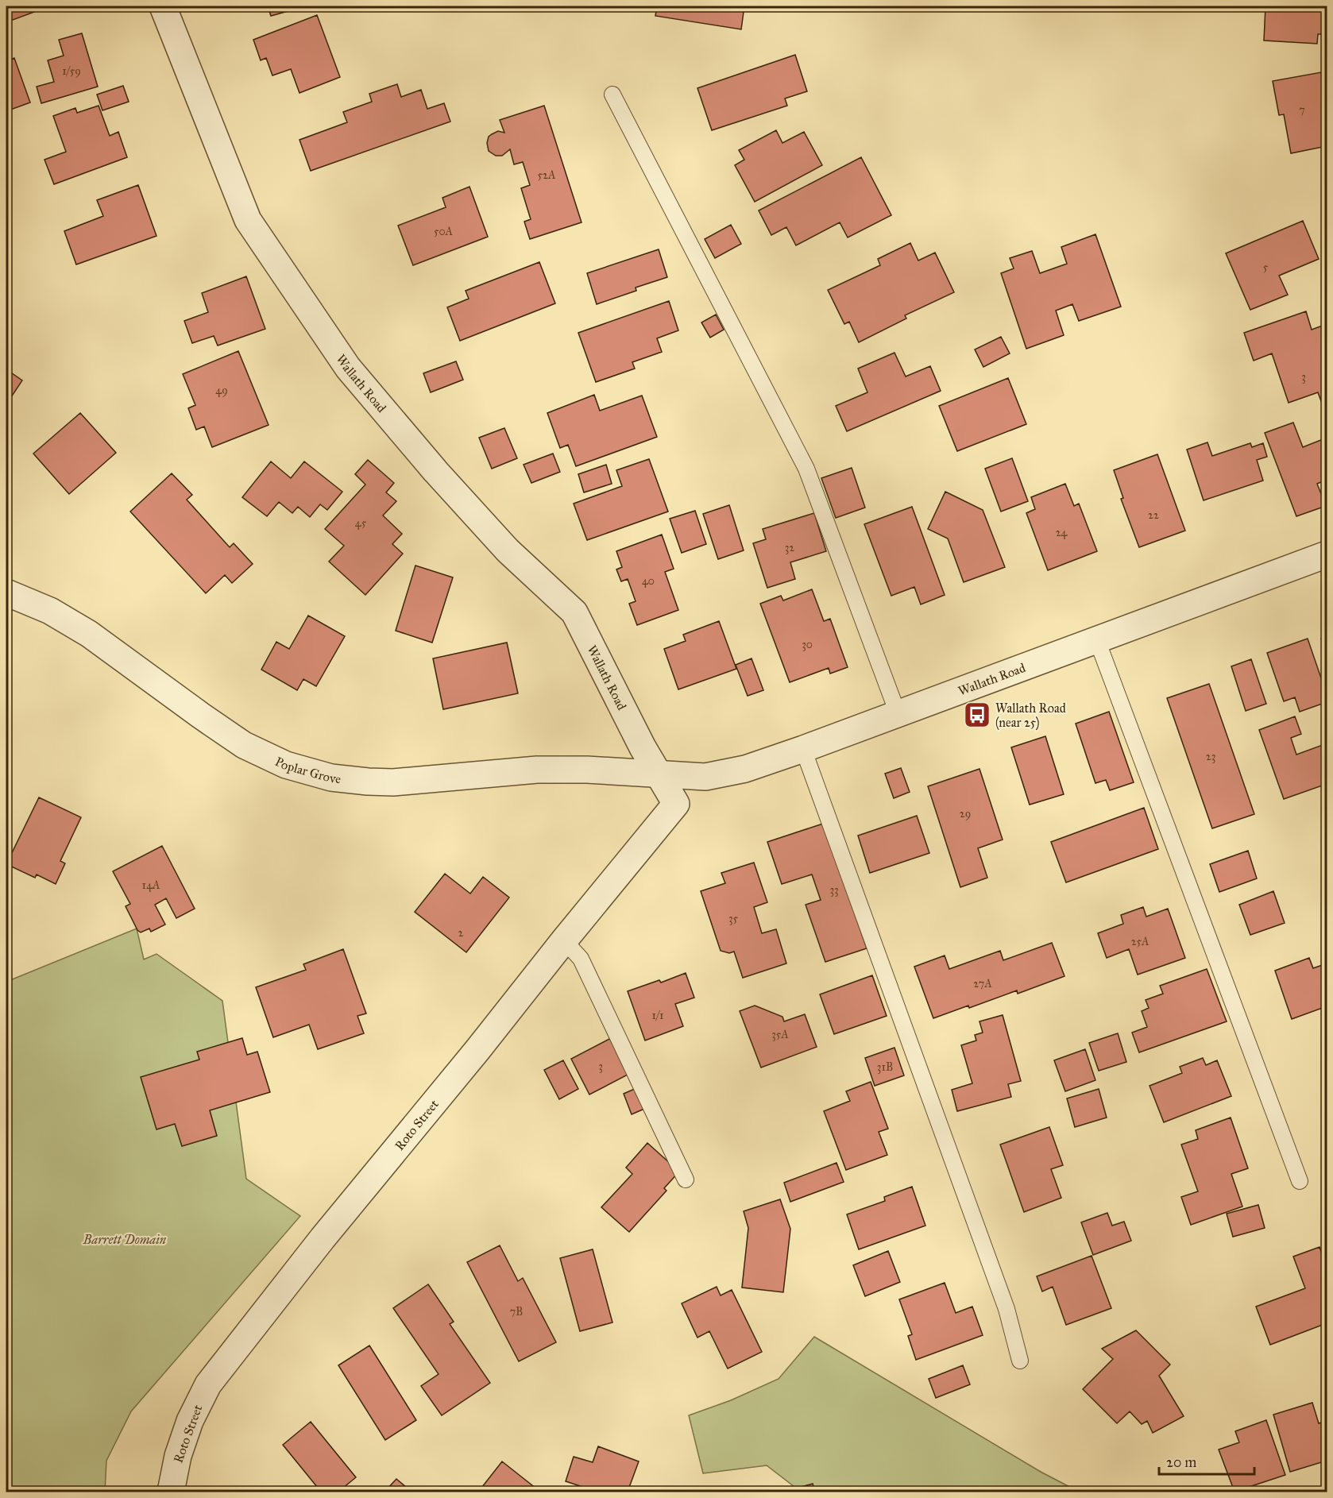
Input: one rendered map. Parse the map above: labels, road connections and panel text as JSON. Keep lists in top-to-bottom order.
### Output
{
  "streets": {
    "street": ["Wallath Road", "Poplar Grove", "Roto Street"]
  },
  "crossings": [
    ["Wallath Road", "Poplar Grove"],
    ["Wallath Road", "Roto Street"],
    ["Poplar Grove", "Roto Street"]
  ],
  "parks": ["Barrett Domain"],
  "places": {
    "bus stop": ["Wallath Road (near 25)"]
  },
  "house_numbers": [
    "1/59",
    "7",
    "52A",
    "50A",
    "5",
    "3",
    "49",
    "22",
    "45",
    "24",
    "32",
    "40",
    "30",
    "23",
    "29",
    "14A",
    "33",
    "35",
    "2",
    "25A",
    "27A",
    "1/1",
    "35A",
    "3",
    "31B",
    "7B"
  ],
  "scale_bar": "20 m"
}
